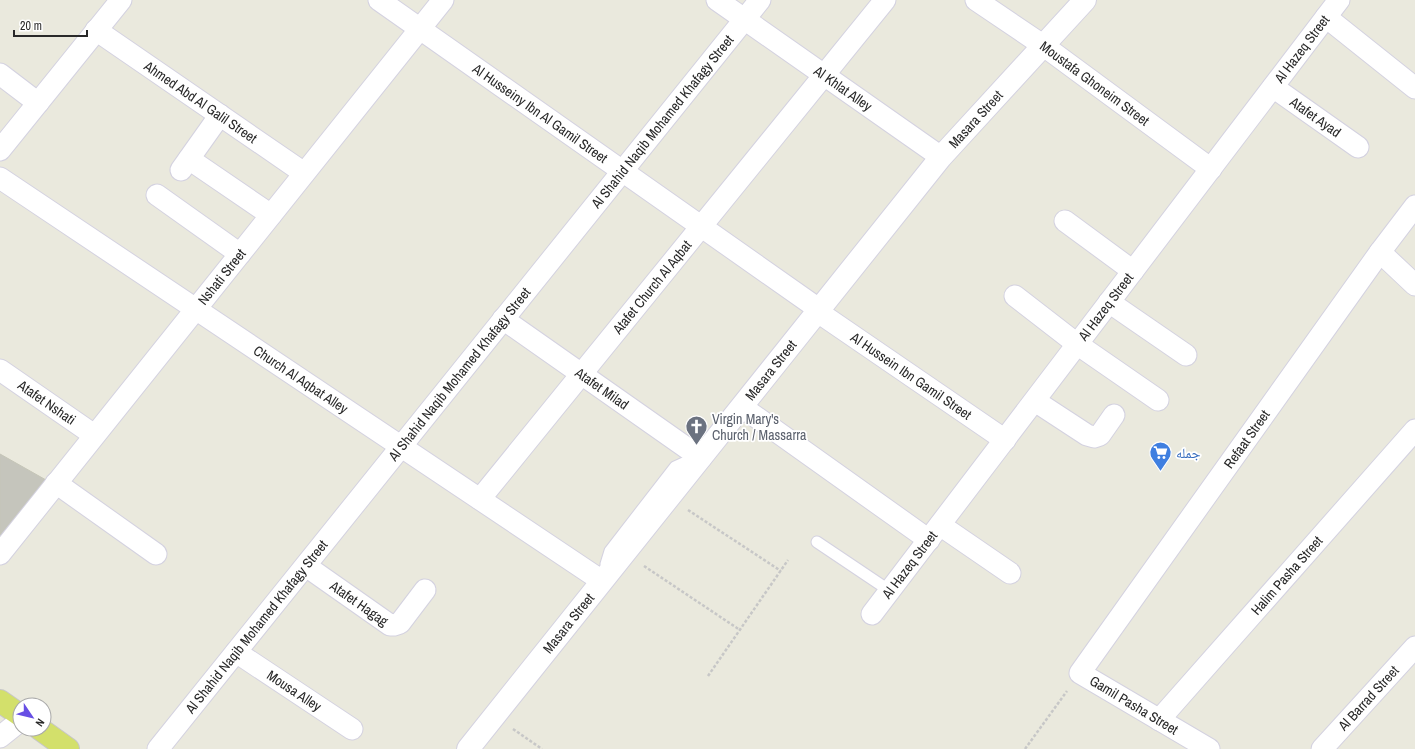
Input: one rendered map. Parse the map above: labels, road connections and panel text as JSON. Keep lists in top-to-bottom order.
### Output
{
  "streets": {
    "street": [
      "Al Hazeq Street",
      "Moustafa Ghoneim Street",
      "Al Khlat Alley",
      "Ahmed Abd Al Galil Street",
      "Al Husseiny Ibn Al Gamil Street",
      "Atafet Ayad",
      "Masara Street",
      "Al Shahid Naqib Mohamed Khafagy Street",
      "Nshati Street",
      "Atafet Church Al Aqbat",
      "Al Hussein Ibn Gamil Street",
      "Church Al Aqbat Alley",
      "Atafet Milad",
      "Atafet Nshati",
      "Refaat Street",
      "Halim Pasha Street",
      "Atafet Hagag",
      "Mousa Alley",
      "Al Barrad Street",
      "Gamil Pasha Street"
    ]
  },
  "crossings": [
    ["Al Hazeq Street", "Moustafa Ghoneim Street"],
    ["Al Hazeq Street", "Atafet Ayad"],
    ["Al Hazeq Street", "Al Hussein Ibn Gamil Street"],
    ["Moustafa Ghoneim Street", "Masara Street"],
    ["Al Khlat Alley", "Masara Street"],
    ["Al Khlat Alley", "Al Shahid Naqib Mohamed Khafagy Street"],
    ["Al Khlat Alley", "Atafet Church Al Aqbat"],
    ["Ahmed Abd Al Galil Street", "Nshati Street"],
    ["Al Husseiny Ibn Al Gamil Street", "Masara Street"],
    ["Al Husseiny Ibn Al Gamil Street", "Al Shahid Naqib Mohamed Khafagy Street"],
    ["Al Husseiny Ibn Al Gamil Street", "Nshati Street"],
    ["Al Husseiny Ibn Al Gamil Street", "Atafet Church Al Aqbat"],
    ["Al Husseiny Ibn Al Gamil Street", "Al Hussein Ibn Gamil Street"],
    ["Masara Street", "Al Hussein Ibn Gamil Street"],
    ["Masara Street", "Church Al Aqbat Alley"],
    ["Masara Street", "Atafet Milad"],
    ["Al Shahid Naqib Mohamed Khafagy Street", "Church Al Aqbat Alley"],
    ["Al Shahid Naqib Mohamed Khafagy Street", "Atafet Milad"],
    ["Al Shahid Naqib Mohamed Khafagy Street", "Atafet Hagag"],
    ["Al Shahid Naqib Mohamed Khafagy Street", "Mousa Alley"],
    ["Nshati Street", "Church Al Aqbat Alley"],
    ["Nshati Street", "Atafet Nshati"],
    ["Atafet Church Al Aqbat", "Church Al Aqbat Alley"],
    ["Atafet Church Al Aqbat", "Atafet Milad"],
    ["Refaat Street", "Gamil Pasha Street"],
    ["Halim Pasha Street", "Gamil Pasha Street"]
  ],
  "places": {
    "church": ["Virgin Mary's Church / Massarra"],
    "supermarket": ["جمله"]
  },
  "scale_bar": "20 m",
  "north": "bottom right"
}
